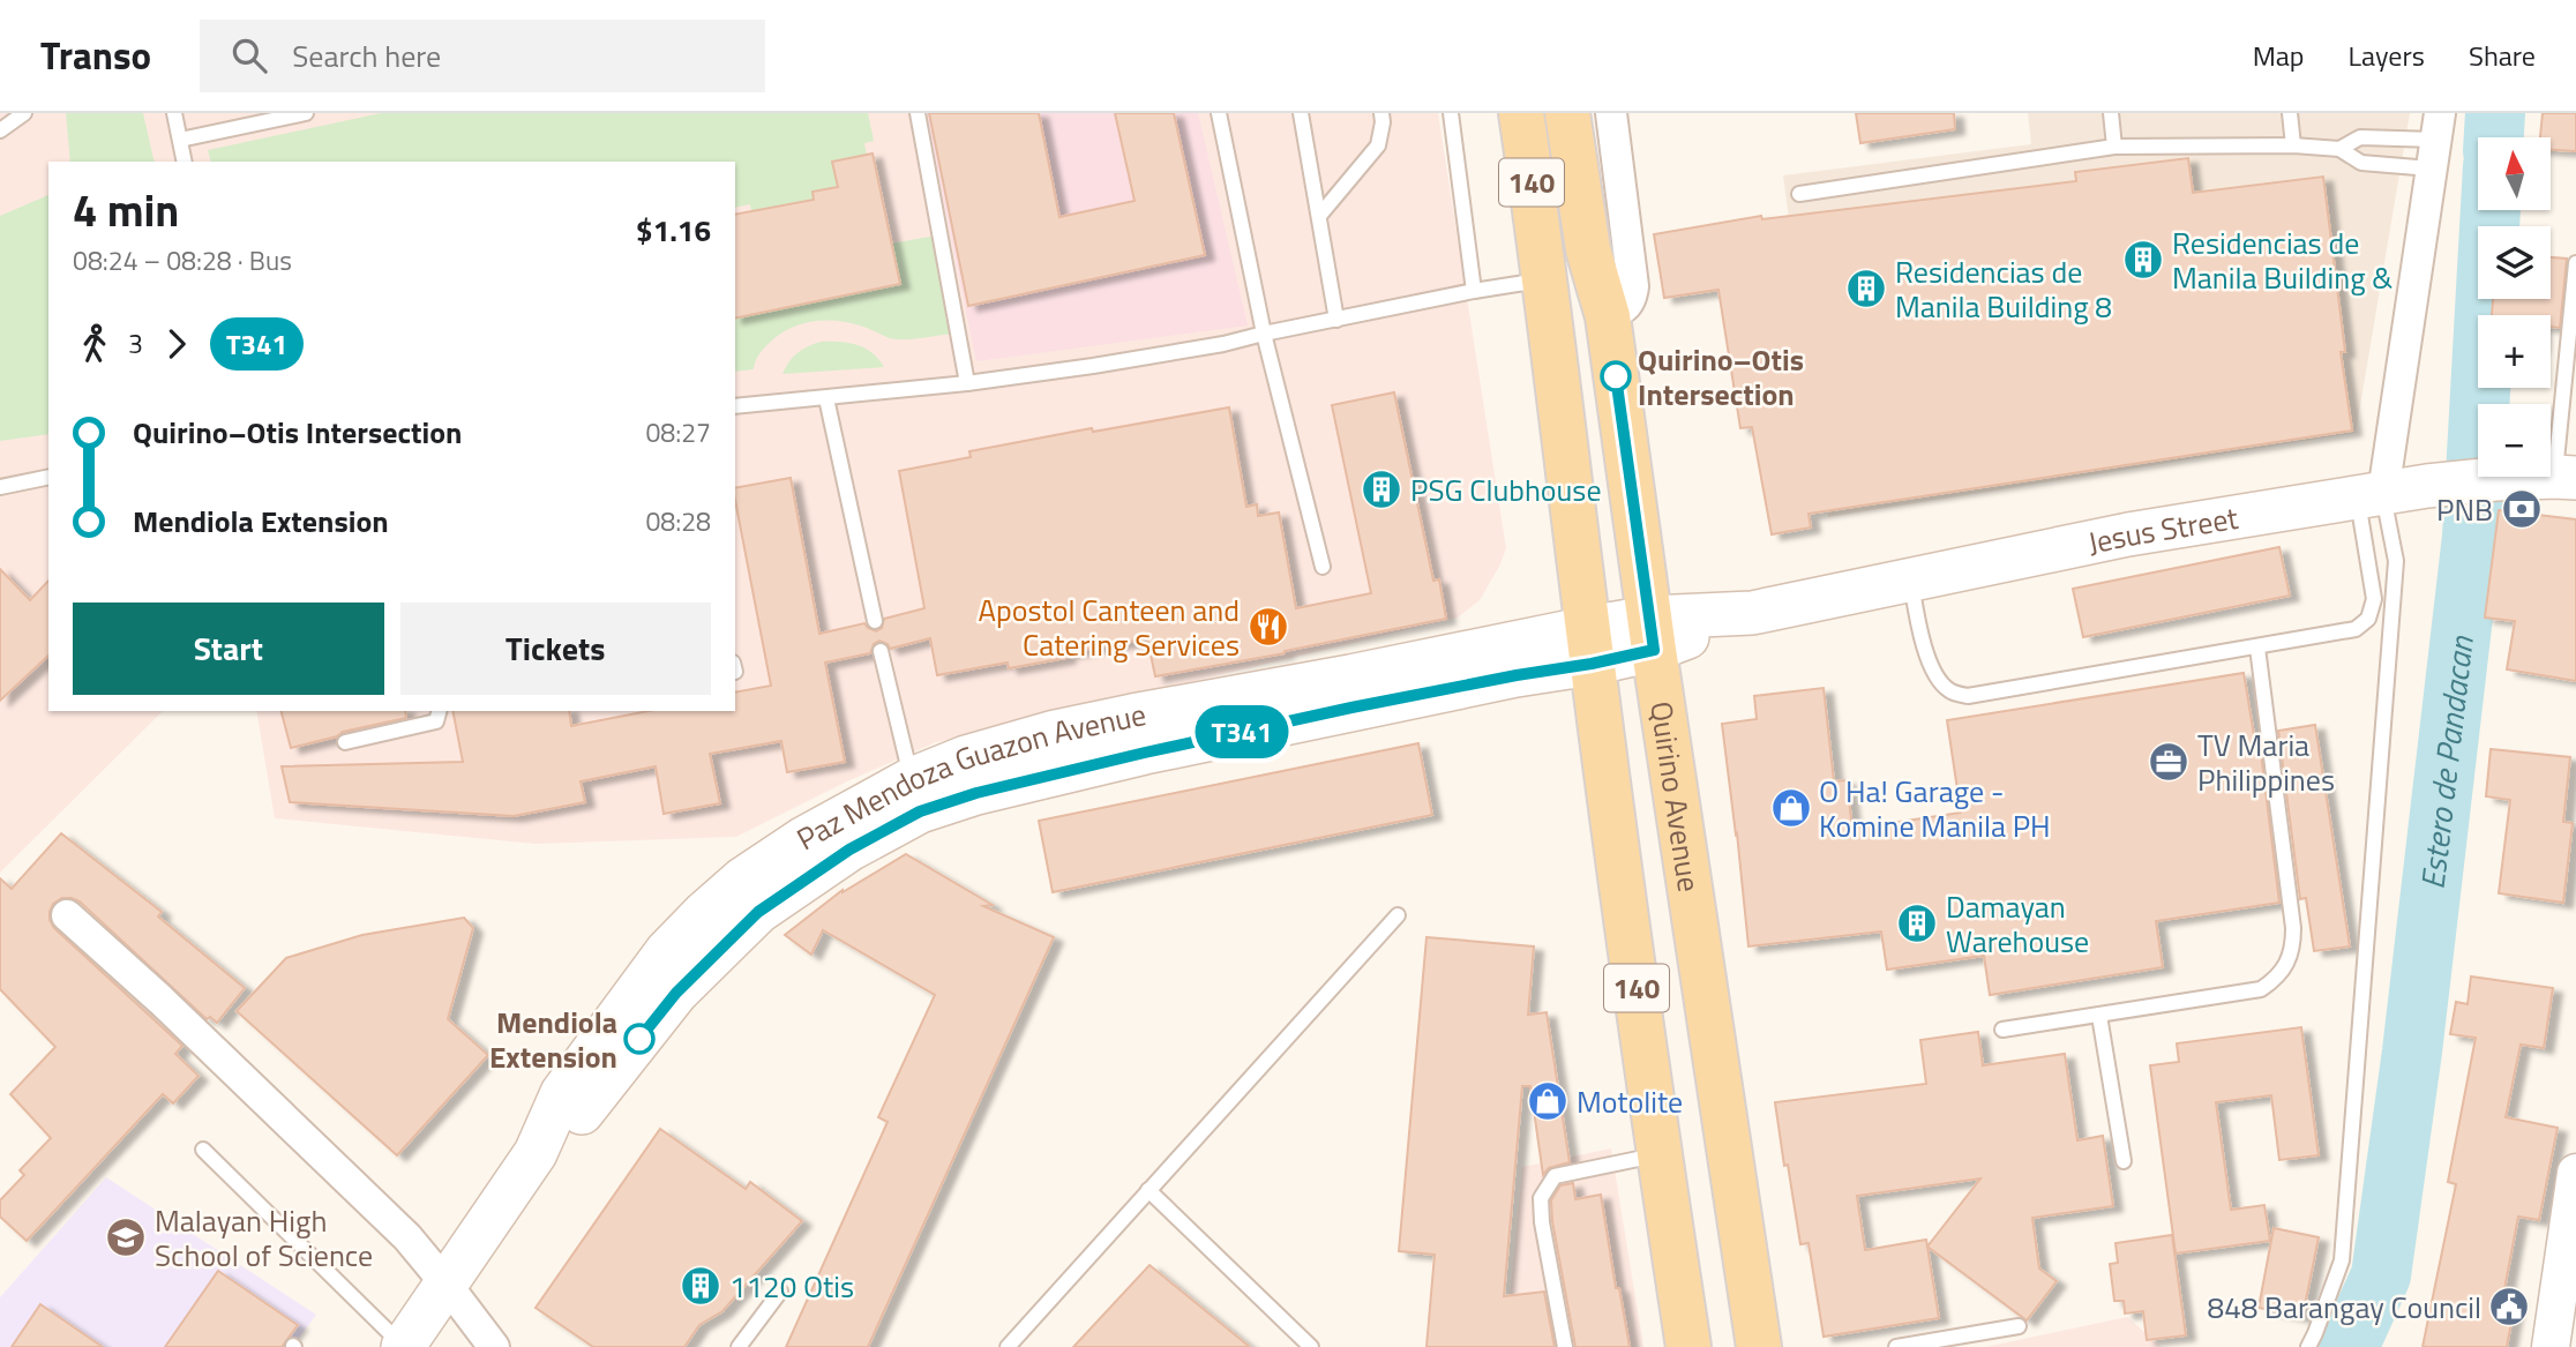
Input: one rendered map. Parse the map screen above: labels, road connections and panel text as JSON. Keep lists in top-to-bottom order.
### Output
{
  "streets": {
    "main road": [
      "140",
      "Jesus Street",
      "Paz Mendoza Guazon Avenue",
      "Quirino Avenue"
    ]
  },
  "crossings": [
    ["140", "Quirino Avenue"],
    ["Jesus Street", "Paz Mendoza Guazon Avenue"],
    ["Jesus Street", "Quirino Avenue"],
    ["Paz Mendoza Guazon Avenue", "Quirino Avenue"]
  ],
  "water": ["Estero de Pandacan"],
  "places": {
    "building": [
      "Residencias de Manila Building &",
      "Residencias de Manila Building 8",
      "PSG Clubhouse",
      "Damayan Warehouse",
      "1120 Otis"
    ],
    "other": ["Quirino–Otis Intersection", "Mendiola Extension"],
    "bank": ["PNB"],
    "restaurant": ["Apostol Canteen and Catering Services"],
    "office": ["TV Maria Philippines"],
    "shop": ["O Ha! Garage - Komine Manila PH", "Motolite"],
    "school or university": ["Malayan High School of Science"],
    "public building": ["848 Barangay Council"]
  },
  "lines": ["bus line T341"],
  "north": "top",
  "page": {
    "header": "Transo",
    "search": "Search here",
    "nav": ["Map", "Layers", "Share"],
    "on_map": "T341",
    "map_buttons": ["+", "−"],
    "heading": ["4 min", "08:24 – 08:28 · Bus", "$1.16"],
    "legs": ["3", "T341"],
    "list": [
      {
        "name": "Quirino–Otis Intersection",
        "value": "08:27"
      },
      {
        "name": "Mendiola Extension",
        "value": "08:28"
      }
    ],
    "buttons": ["Start", "Tickets"]
  }
}
